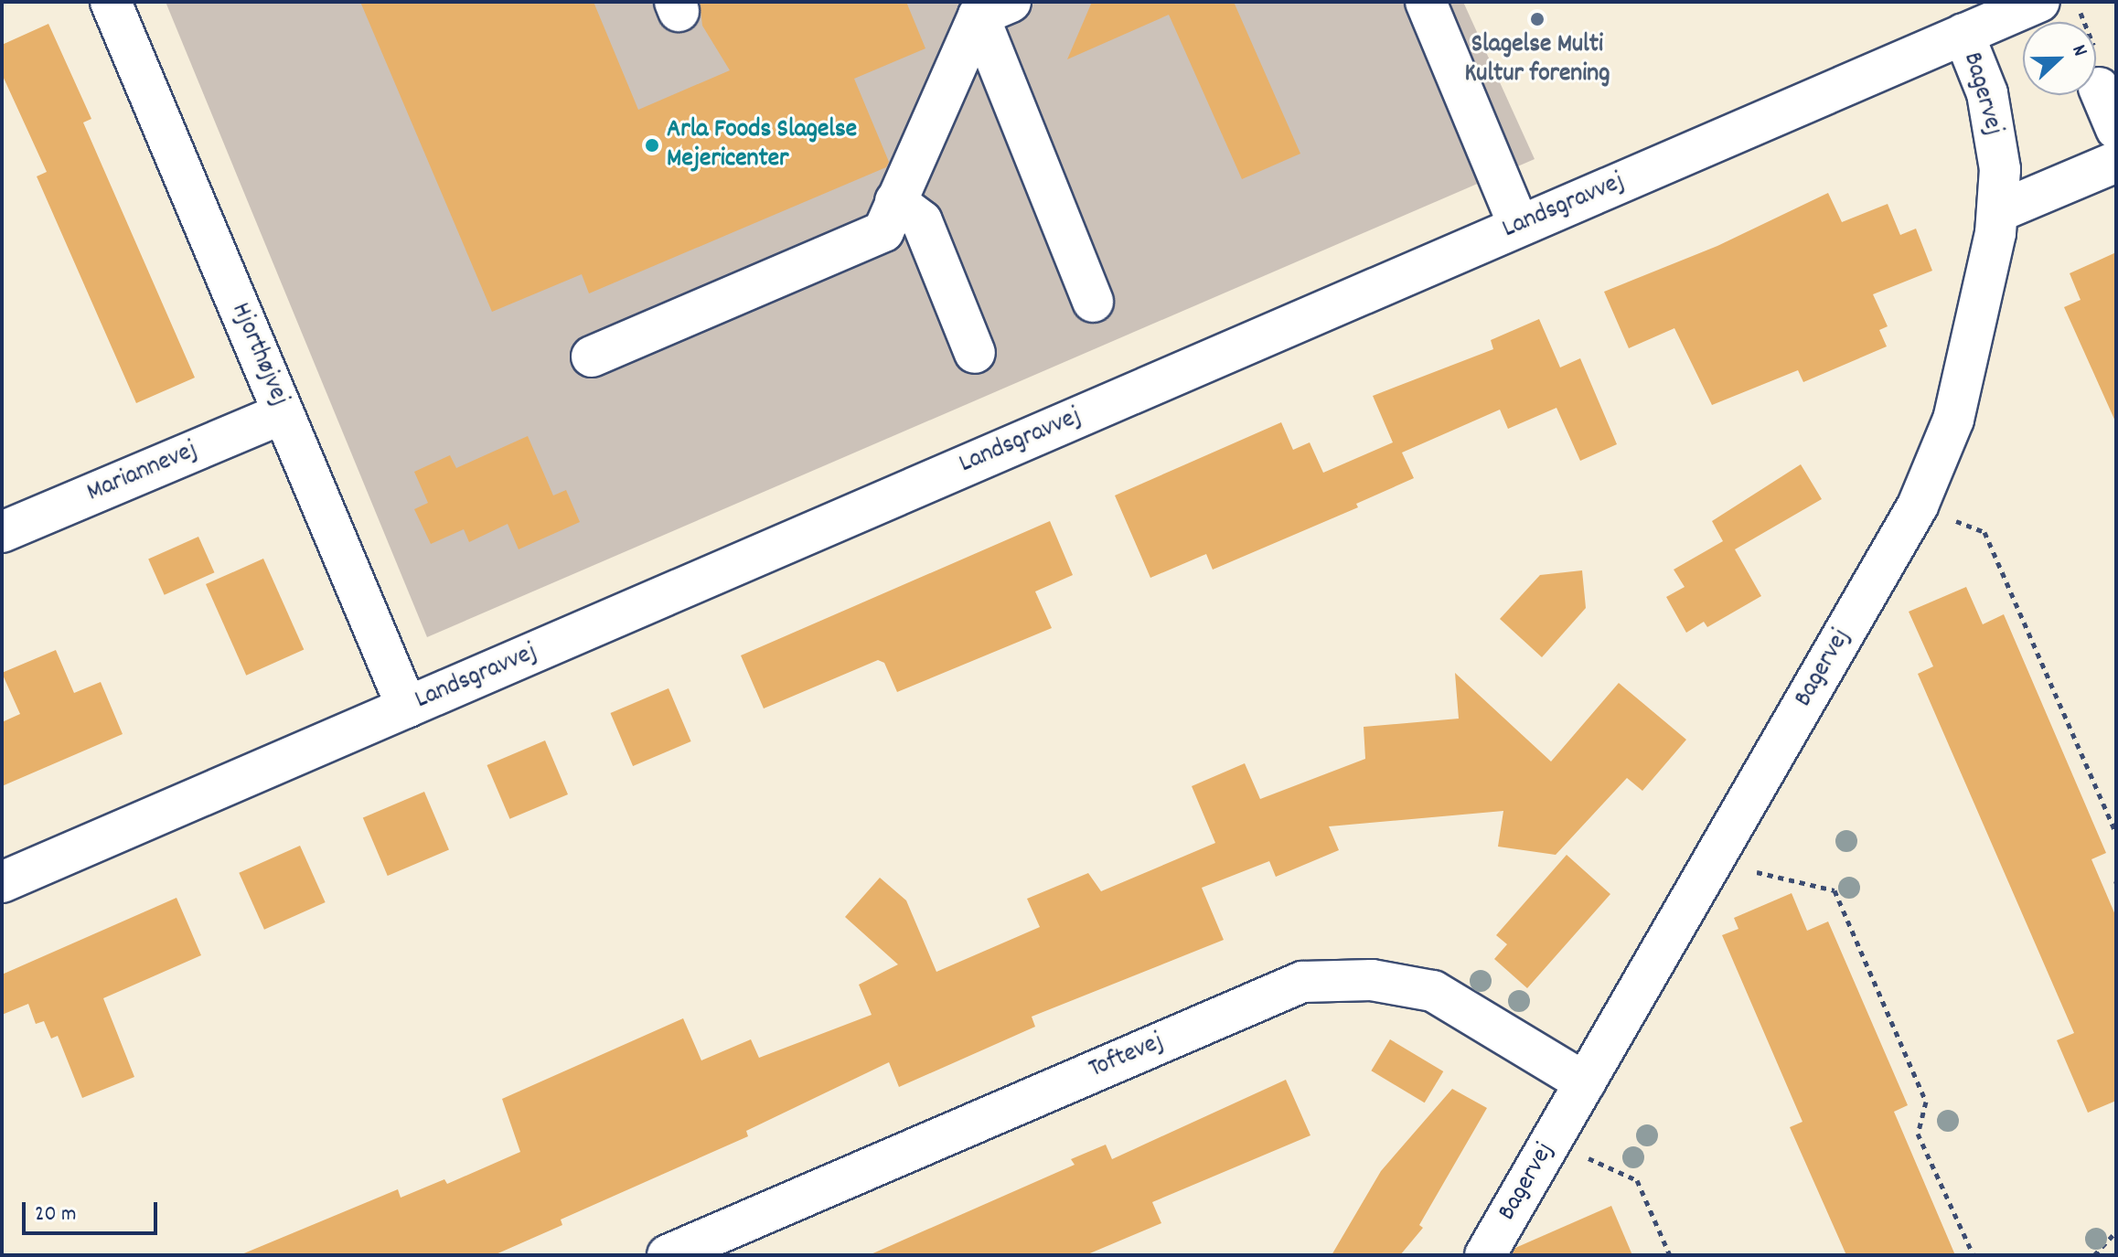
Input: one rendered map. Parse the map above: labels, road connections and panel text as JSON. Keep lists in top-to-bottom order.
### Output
{
  "streets": {
    "street": [
      "Bagervej",
      "Landsgravvej",
      "Hjorthøjvej",
      "Mariannevej",
      "Toftevej"
    ]
  },
  "crossings": [
    ["Bagervej", "Landsgravvej"],
    ["Bagervej", "Toftevej"],
    ["Landsgravvej", "Hjorthøjvej"],
    ["Hjorthøjvej", "Mariannevej"]
  ],
  "places": ["Slagelse Multi Kultur forening", "Arla Foods Slagelse Mejericenter"],
  "scale_bar": "20 m",
  "north": "right"
}
